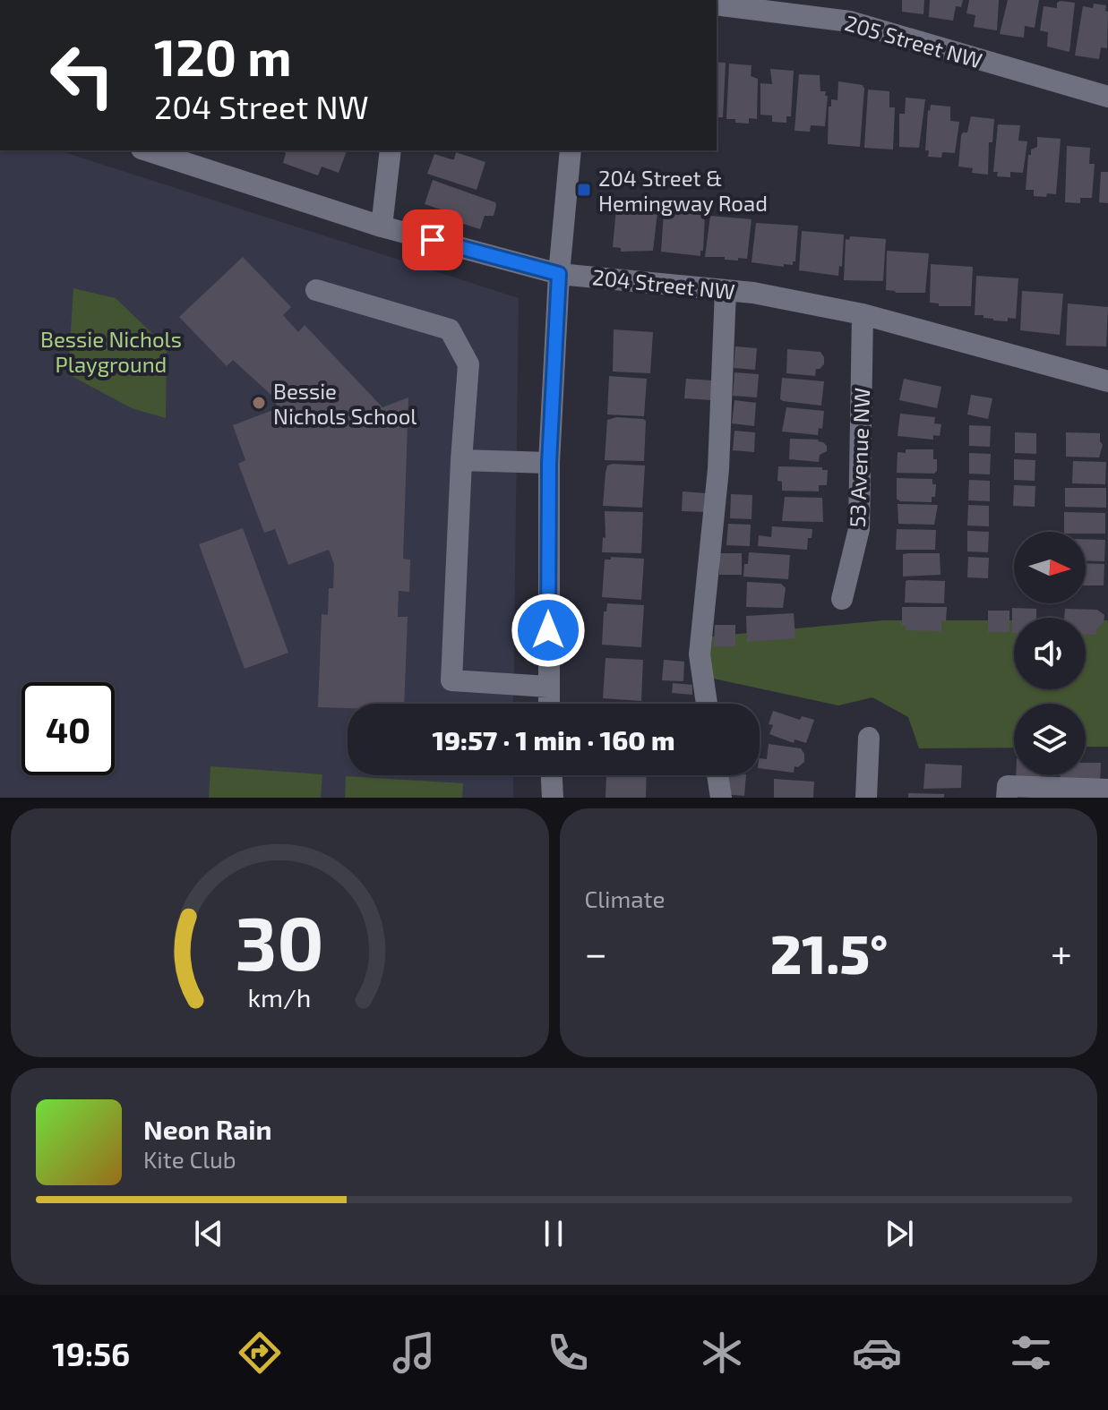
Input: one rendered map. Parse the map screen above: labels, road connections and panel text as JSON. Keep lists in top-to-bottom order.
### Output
{
  "streets": {
    "street": ["205 Street NW", "204 Street NW", "53 Avenue NW"]
  },
  "crossings": [
    ["204 Street NW", "53 Avenue NW"]
  ],
  "parks": ["Bessie Nichols Playground"],
  "places": {
    "transit": ["204 Street & Hemingway Road"],
    "other": ["Bessie Nichols School"]
  },
  "north": "right",
  "page": {
    "turn": ["120 m", "204 Street NW"],
    "limit": "40",
    "trip": "19:57 · 1 min · 160 m",
    "tile": "Climate",
    "heat": ["−", "21.5°", "+"],
    "song": ["Neon Rain", "Kite Club"],
    "tabs": "19:56",
    "gauge": ["30", "km/h"]
  }
}
